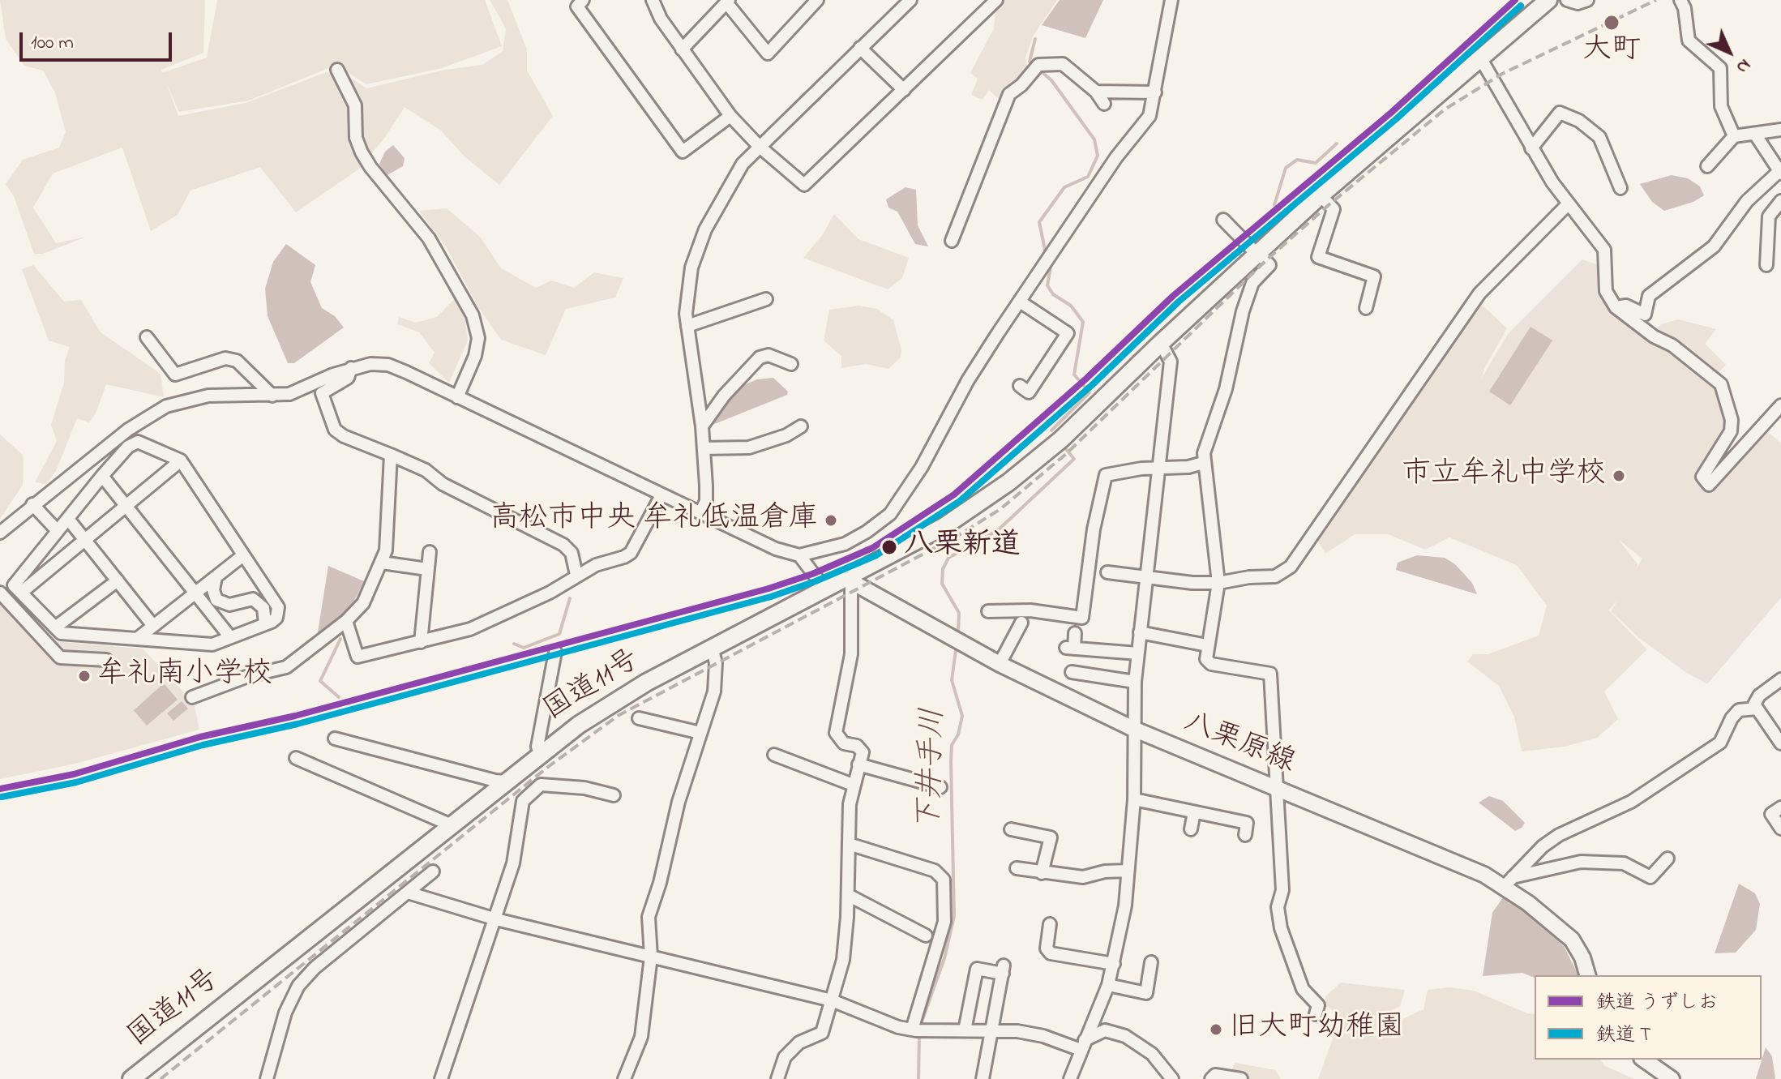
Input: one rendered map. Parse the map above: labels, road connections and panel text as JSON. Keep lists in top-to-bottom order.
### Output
{
  "streets": {
    "highway": ["国道11号"],
    "main road": ["八栗原線"]
  },
  "crossings": [
    ["国道11号", "八栗原線"]
  ],
  "water": ["下井手川"],
  "places": [
    "大町",
    "市立牟礼中学校",
    "高松市中央 牟礼低温倉庫",
    "八栗新道",
    "牟礼南小学校",
    "旧大町幼稚園"
  ],
  "lines": ["rail line うずしお", "rail line T"],
  "legend": ["鉄道 うずしお", "鉄道 T"],
  "scale_bar": "100 m",
  "north": "bottom right"
}
